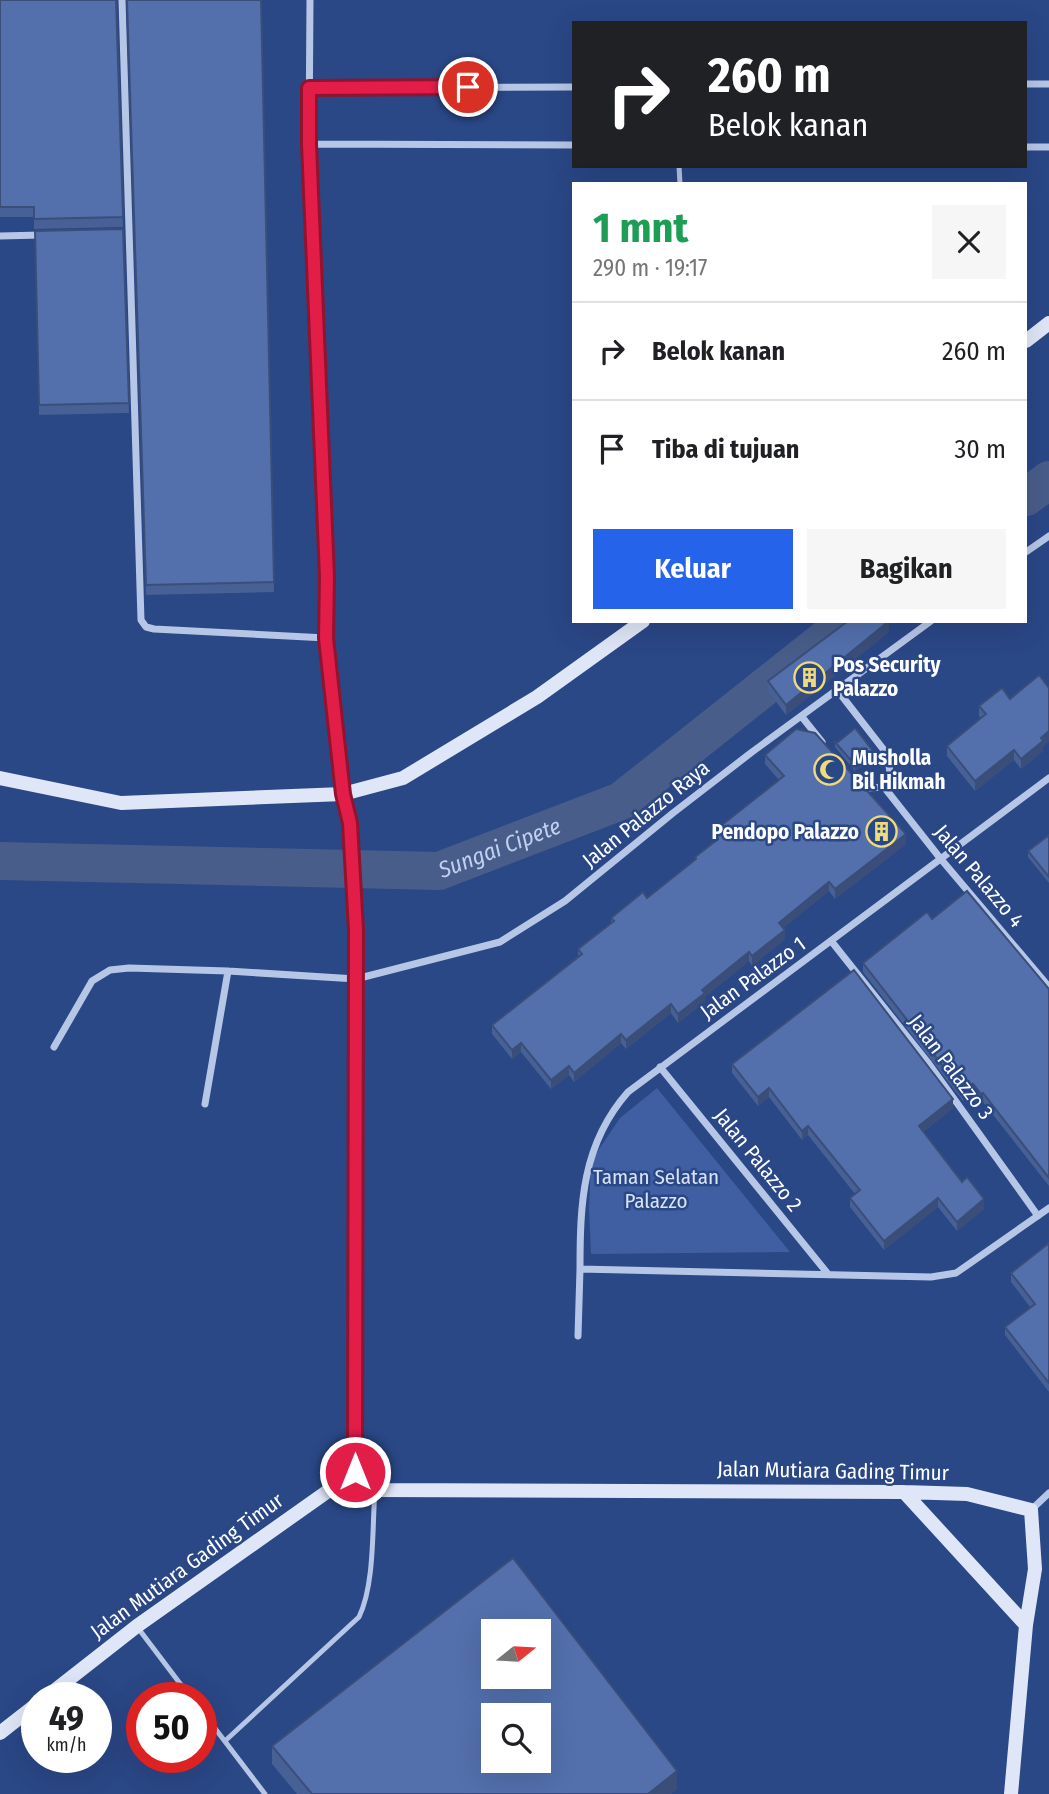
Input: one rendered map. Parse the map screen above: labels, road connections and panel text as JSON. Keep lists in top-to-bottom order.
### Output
{
  "streets": {
    "main road": ["Jalan Mutiara Gading Timur"],
    "street": [
      "Jalan Palazzo Raya",
      "Jalan Palazzo 4",
      "Jalan Palazzo 1",
      "Jalan Palazzo 3",
      "Jalan Palazzo 2"
    ]
  },
  "crossings": [
    ["Jalan Palazzo 4", "Jalan Palazzo 1"],
    ["Jalan Palazzo 1", "Jalan Palazzo 3"],
    ["Jalan Palazzo 1", "Jalan Palazzo 2"]
  ],
  "water": ["Sungai Cipete"],
  "parks": ["Taman Selatan Palazzo"],
  "places": {
    "building": ["Pos Security Palazzo", "Pendopo Palazzo"],
    "mosque": ["Musholla Bil Hikmah"]
  },
  "north": "right",
  "page": {
    "turn": ["260 m", "Belok kanan"],
    "heading": ["1 mnt", "290 m · 19:17"],
    "list": [
      {
        "name": "Belok kanan",
        "value": "260 m"
      },
      {
        "name": "Tiba di tujuan",
        "value": "30 m"
      }
    ],
    "buttons": ["Keluar", "Bagikan"],
    "speed": "49 km/h",
    "limit": "50"
  }
}
